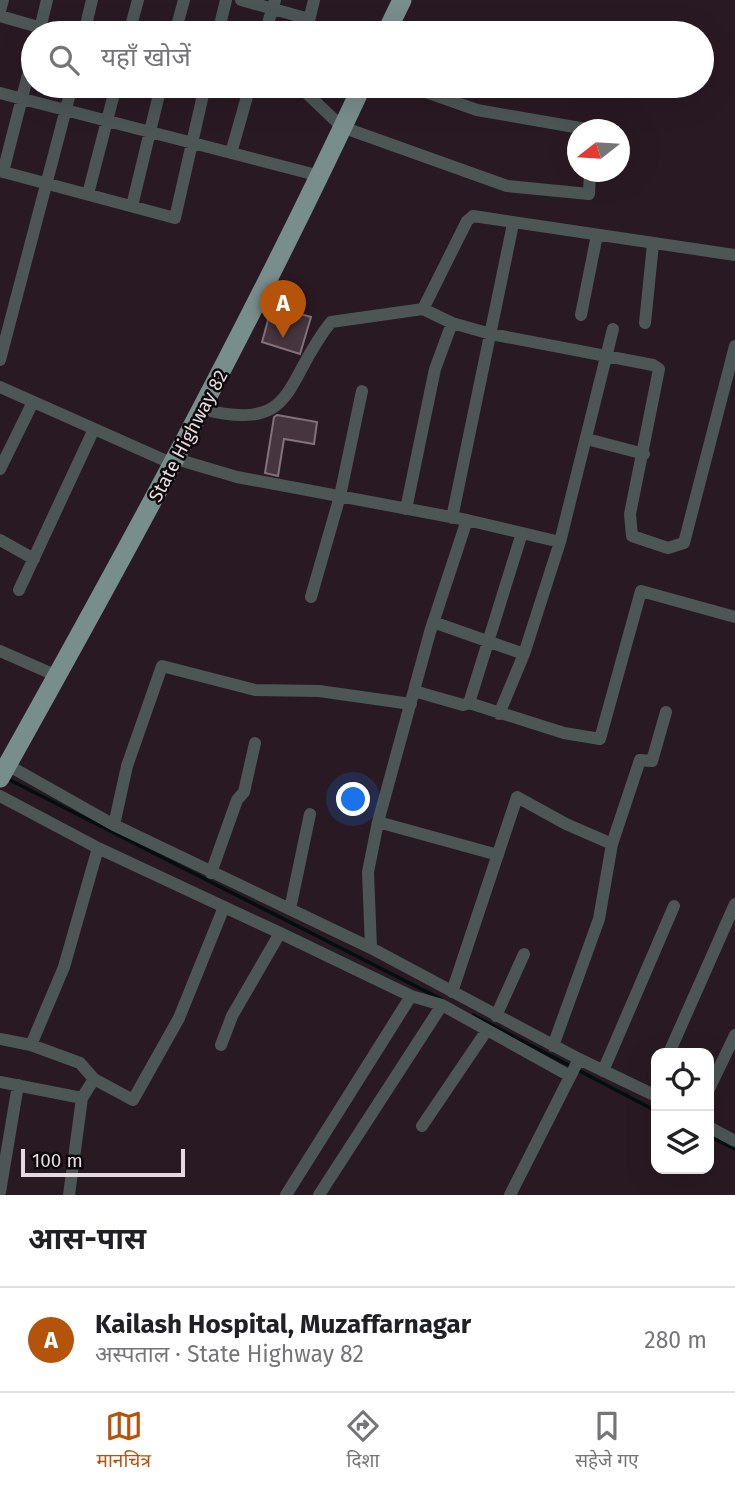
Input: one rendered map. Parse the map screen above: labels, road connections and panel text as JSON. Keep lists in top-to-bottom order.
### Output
{
  "streets": {
    "main road": ["State Highway 82"]
  },
  "scale_bar": "100 m",
  "north": "left",
  "page": {
    "search": "यहाँ खोजें",
    "pins": "A",
    "scale": "100 m",
    "heading": "आस-पास",
    "list": [
      {
        "mark": "A",
        "name": "Kailash Hospital, Muzaffarnagar",
        "note": "अस्पताल · State Highway 82",
        "value": "280 m"
      }
    ],
    "nav": ["मानचित्र", "दिशा", "सहेजे गए"]
  }
}
